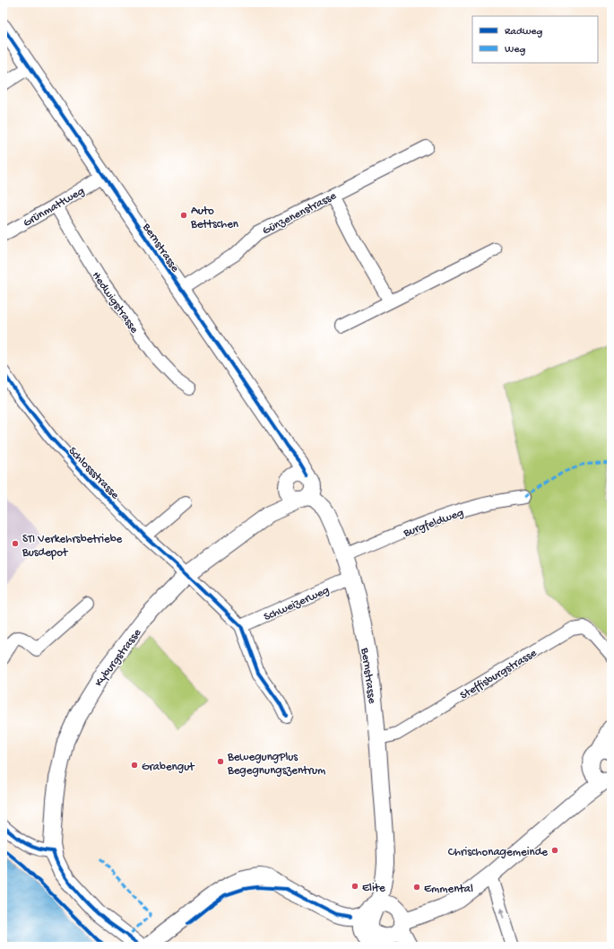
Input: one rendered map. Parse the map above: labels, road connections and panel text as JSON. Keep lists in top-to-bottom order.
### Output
{
  "streets": {
    "main road": ["Bernstrasse", "Kyburgstrasse"],
    "street": [
      "Grünmattweg",
      "Günzenenstrasse",
      "Hedwigstrasse",
      "Schlossstrasse",
      "Burgfeldweg",
      "Schweizerweg",
      "Steffisburgstrasse"
    ]
  },
  "crossings": [
    ["Grünmattweg", "Bernstrasse"],
    ["Grünmattweg", "Hedwigstrasse"],
    ["Günzenenstrasse", "Bernstrasse"],
    ["Bernstrasse", "Burgfeldweg"],
    ["Bernstrasse", "Schweizerweg"],
    ["Bernstrasse", "Kyburgstrasse"],
    ["Bernstrasse", "Steffisburgstrasse"],
    ["Schlossstrasse", "Kyburgstrasse"]
  ],
  "places": [
    "Auto Bettschen",
    "STI Verkehrsbetriebe Busdepot",
    "BewegungPlus Begegnungszentrum",
    "Grabengut",
    "Chrischonagemeinde",
    "Elite",
    "Emmental"
  ],
  "legend": ["Radweg", "Weg"]
}
